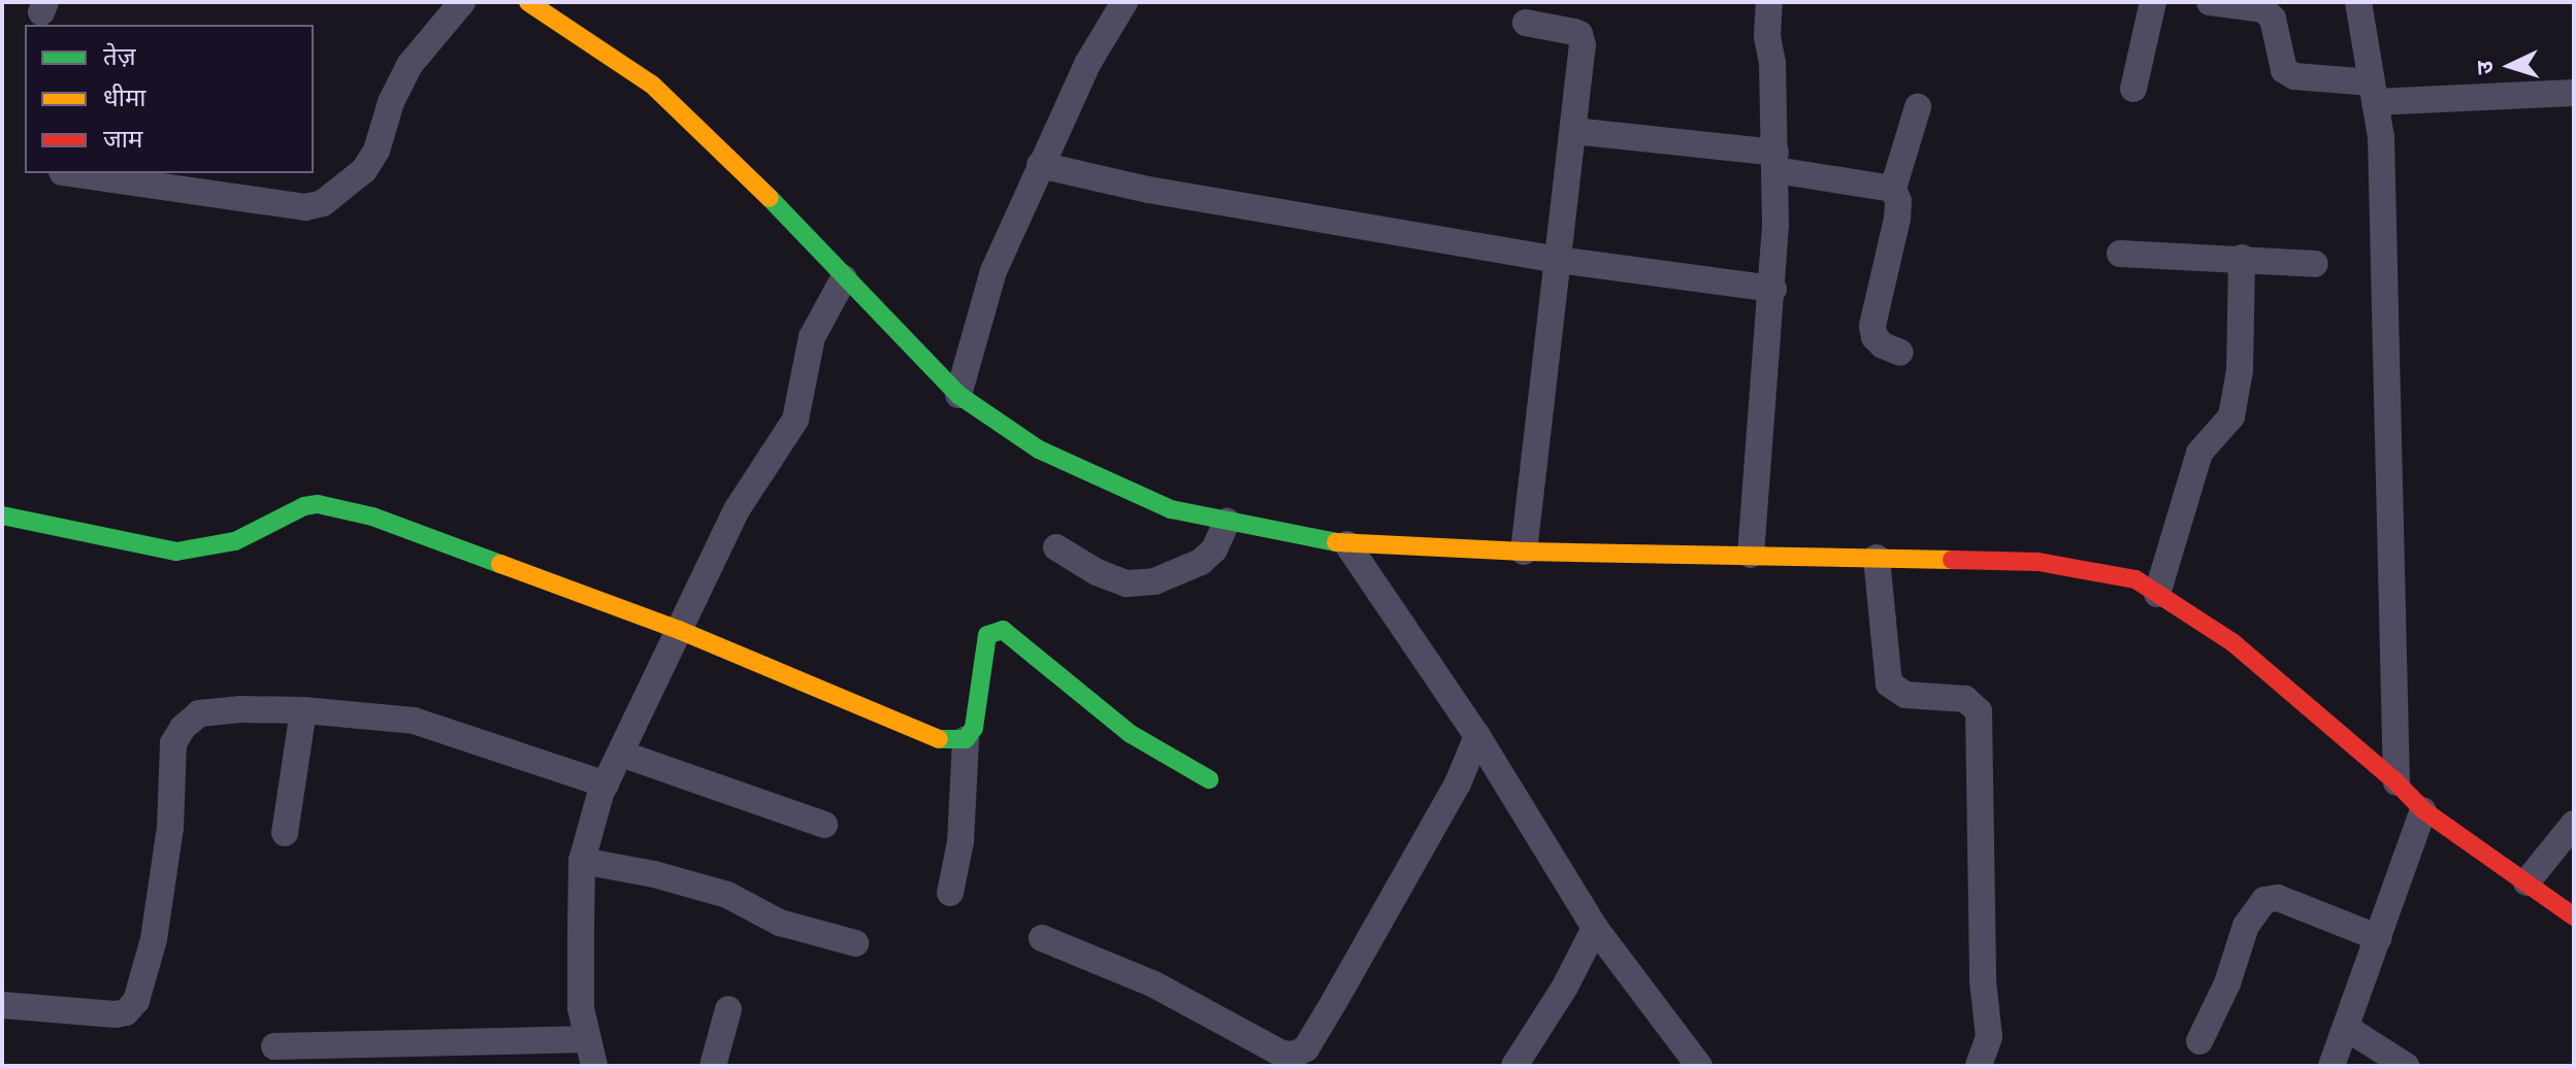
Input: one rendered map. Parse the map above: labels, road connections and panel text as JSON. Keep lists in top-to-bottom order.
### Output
{
  "legend": ["तेज़", "धीमा", "जाम"],
  "north": "left"
}
